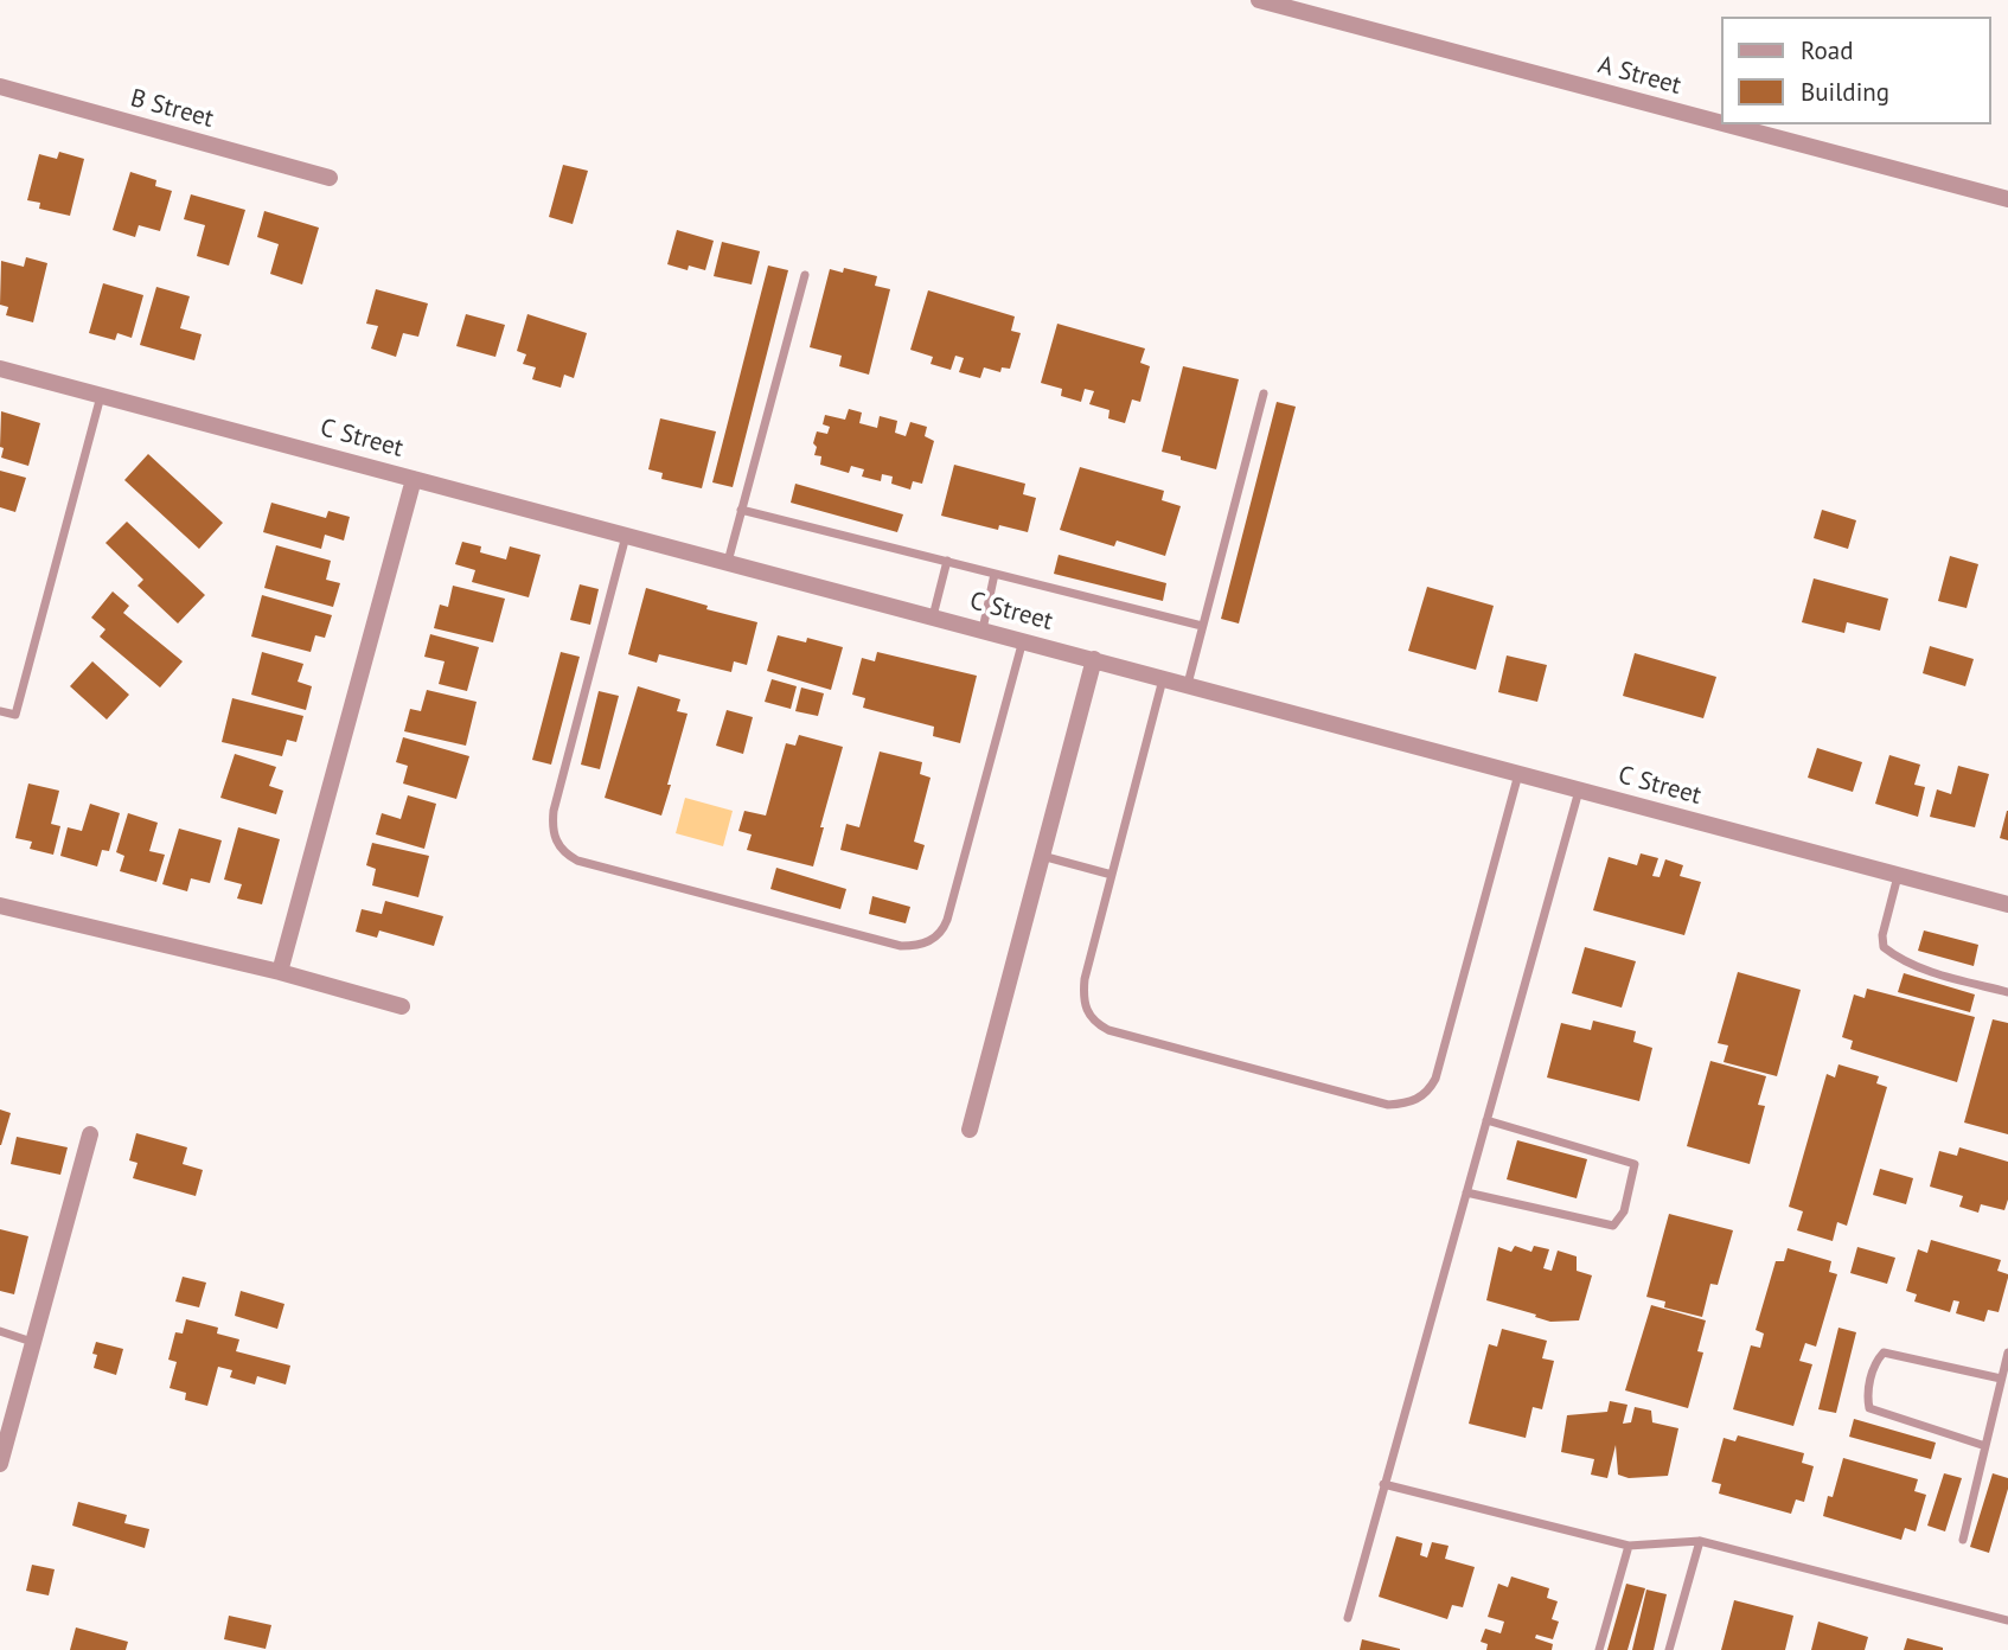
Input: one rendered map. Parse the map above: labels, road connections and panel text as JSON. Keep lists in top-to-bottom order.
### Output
{
  "streets": {
    "street": ["A Street", "B Street", "C Street"]
  },
  "legend": ["Road", "Building"]
}
